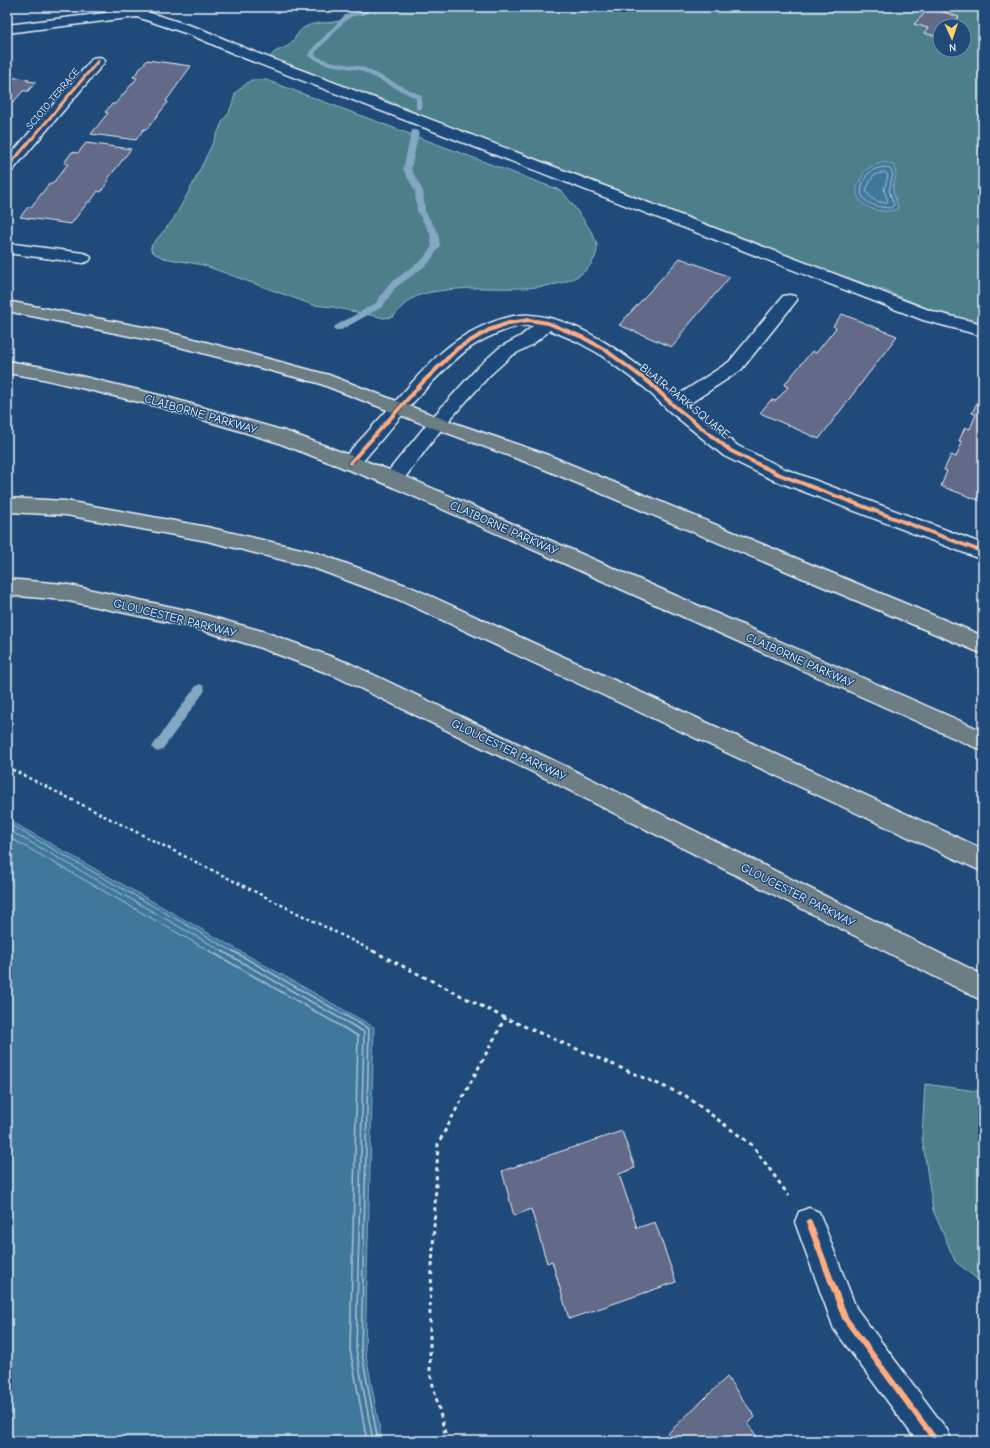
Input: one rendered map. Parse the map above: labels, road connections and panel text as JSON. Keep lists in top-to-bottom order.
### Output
{
  "streets": {
    "main road": ["CLAIBORNE PARKWAY", "GLOUCESTER PARKWAY"],
    "street": ["SCIOTO TERRACE", "BLAIR PARK SQUARE"]
  },
  "crossings": [
    ["BLAIR PARK SQUARE", "CLAIBORNE PARKWAY"]
  ],
  "north": "bottom"
}
